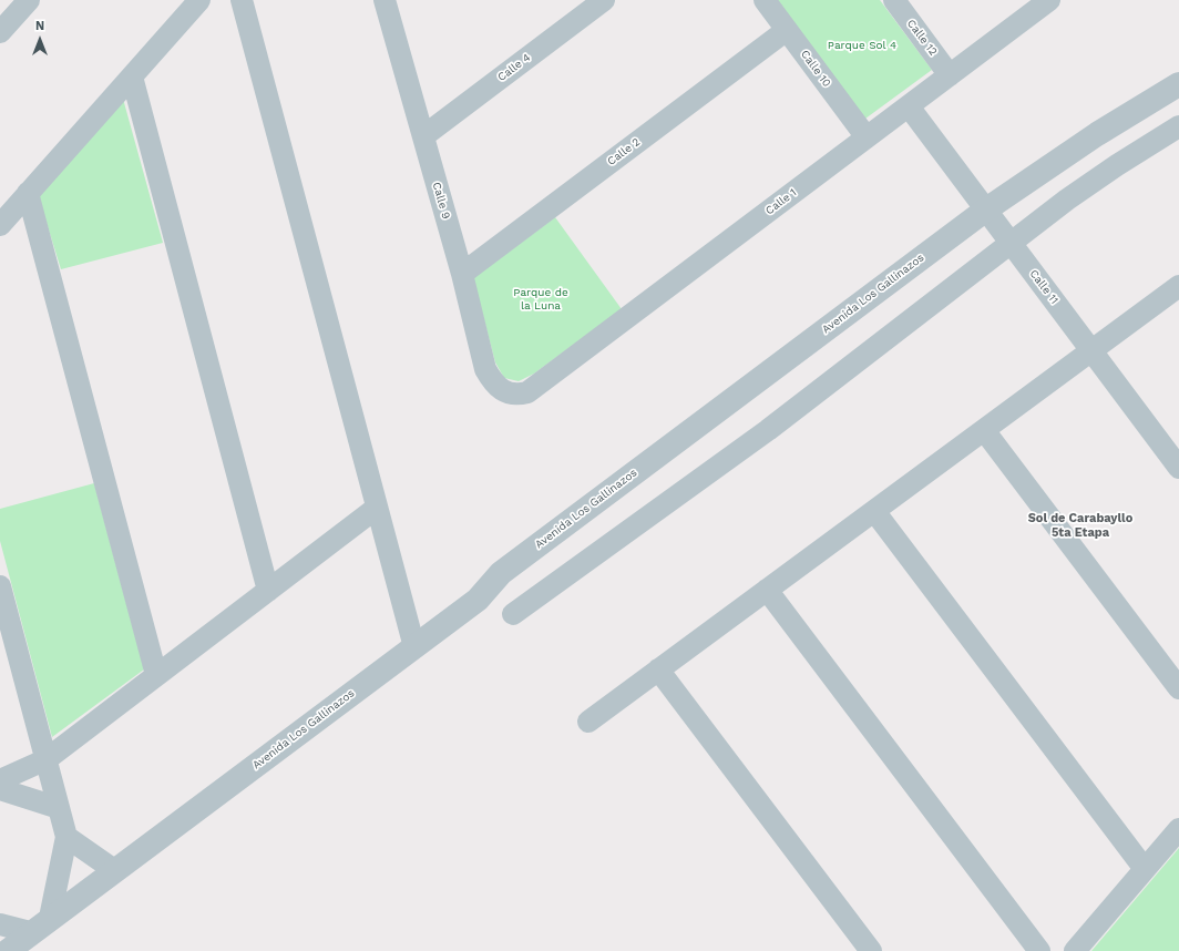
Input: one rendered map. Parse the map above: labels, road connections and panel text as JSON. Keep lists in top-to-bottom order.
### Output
{
  "streets": {
    "street": [
      "Calle 12",
      "Calle 4",
      "Calle 10",
      "Calle 2",
      "Calle 9",
      "Calle 1",
      "Calle 11",
      "Avenida Los Gallinazos"
    ]
  },
  "crossings": [
    ["Calle 12", "Calle 1"],
    ["Calle 4", "Calle 9"],
    ["Calle 10", "Calle 2"],
    ["Calle 10", "Calle 1"],
    ["Calle 2", "Calle 9"],
    ["Calle 9", "Calle 1"],
    ["Calle 1", "Calle 11"],
    ["Calle 11", "Avenida Los Gallinazos"]
  ],
  "districts": ["Sol de Carabayllo 5ta Etapa"],
  "parks": ["Parque Sol 4", "Parque de la Luna"],
  "north": "top"
}
